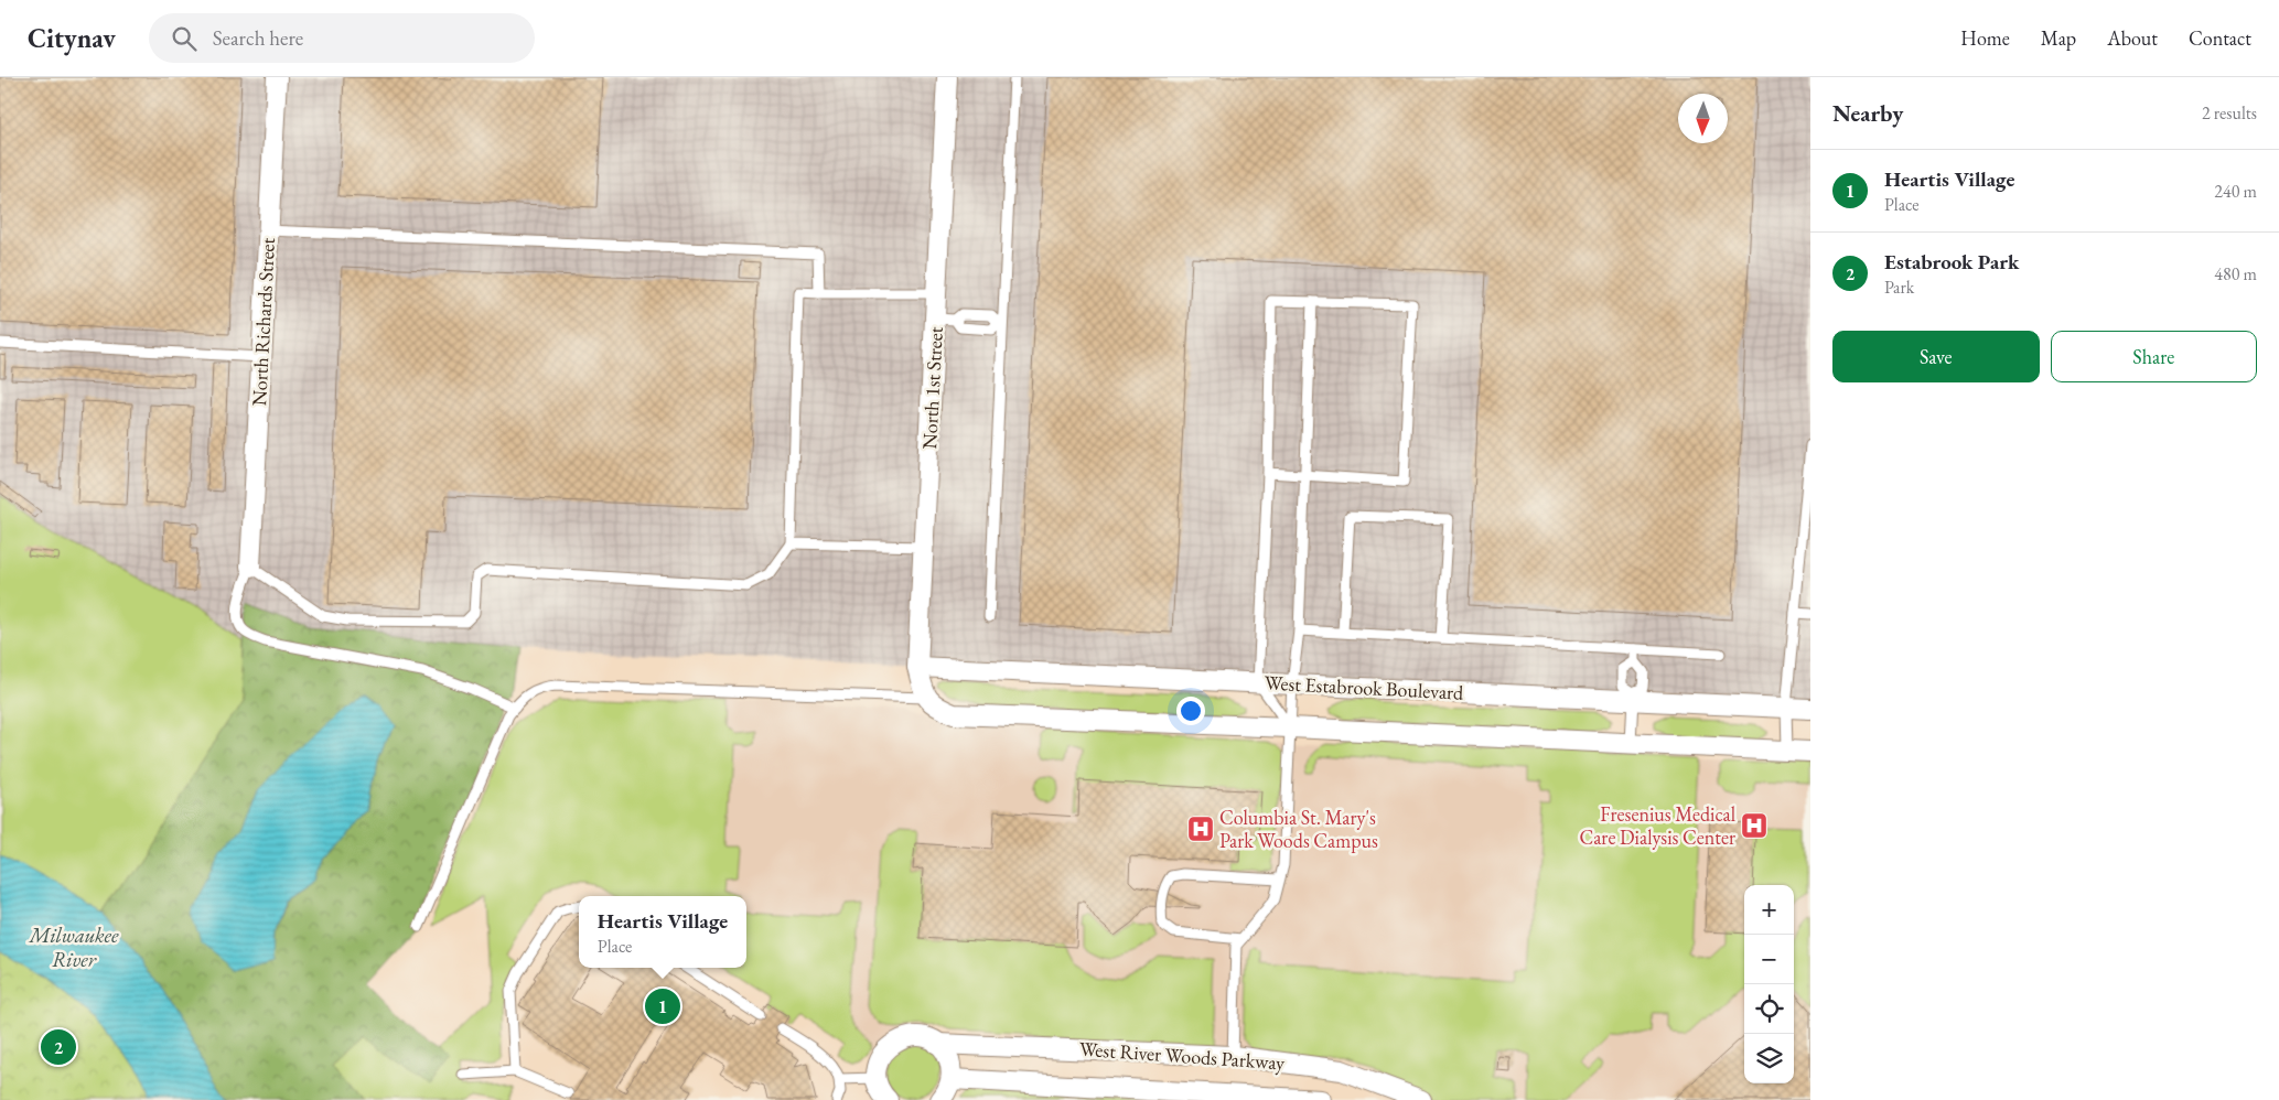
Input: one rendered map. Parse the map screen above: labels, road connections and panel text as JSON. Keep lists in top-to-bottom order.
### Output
{
  "streets": {
    "street": [
      "North Richards Street",
      "North 1st Street",
      "West Estabrook Boulevard",
      "West River Woods Parkway"
    ]
  },
  "crossings": [
    ["North 1st Street", "West Estabrook Boulevard"]
  ],
  "water": ["Milwaukee River"],
  "places": {
    "hospital": ["Fresenius Medical Care Dialysis Center", "Columbia St. Mary's Park Woods Campus"]
  },
  "north": "bottom",
  "page": {
    "header": "Citynav",
    "search": "Search here",
    "nav": [
      "Home",
      "Map",
      "About",
      "Contact"
    ],
    "heading": ["Nearby", "2 results"],
    "list": [
      {
        "mark": "1",
        "name": "Heartis Village",
        "note": "Place",
        "value": "240 m"
      },
      {
        "mark": "2",
        "name": "Estabrook Park",
        "note": "Park",
        "value": "480 m"
      }
    ],
    "buttons": ["Save", "Share"],
    "map_buttons": ["+", "−"],
    "popup": ["Heartis Village", "Place"],
    "pins": ["1", "2"]
  }
}
